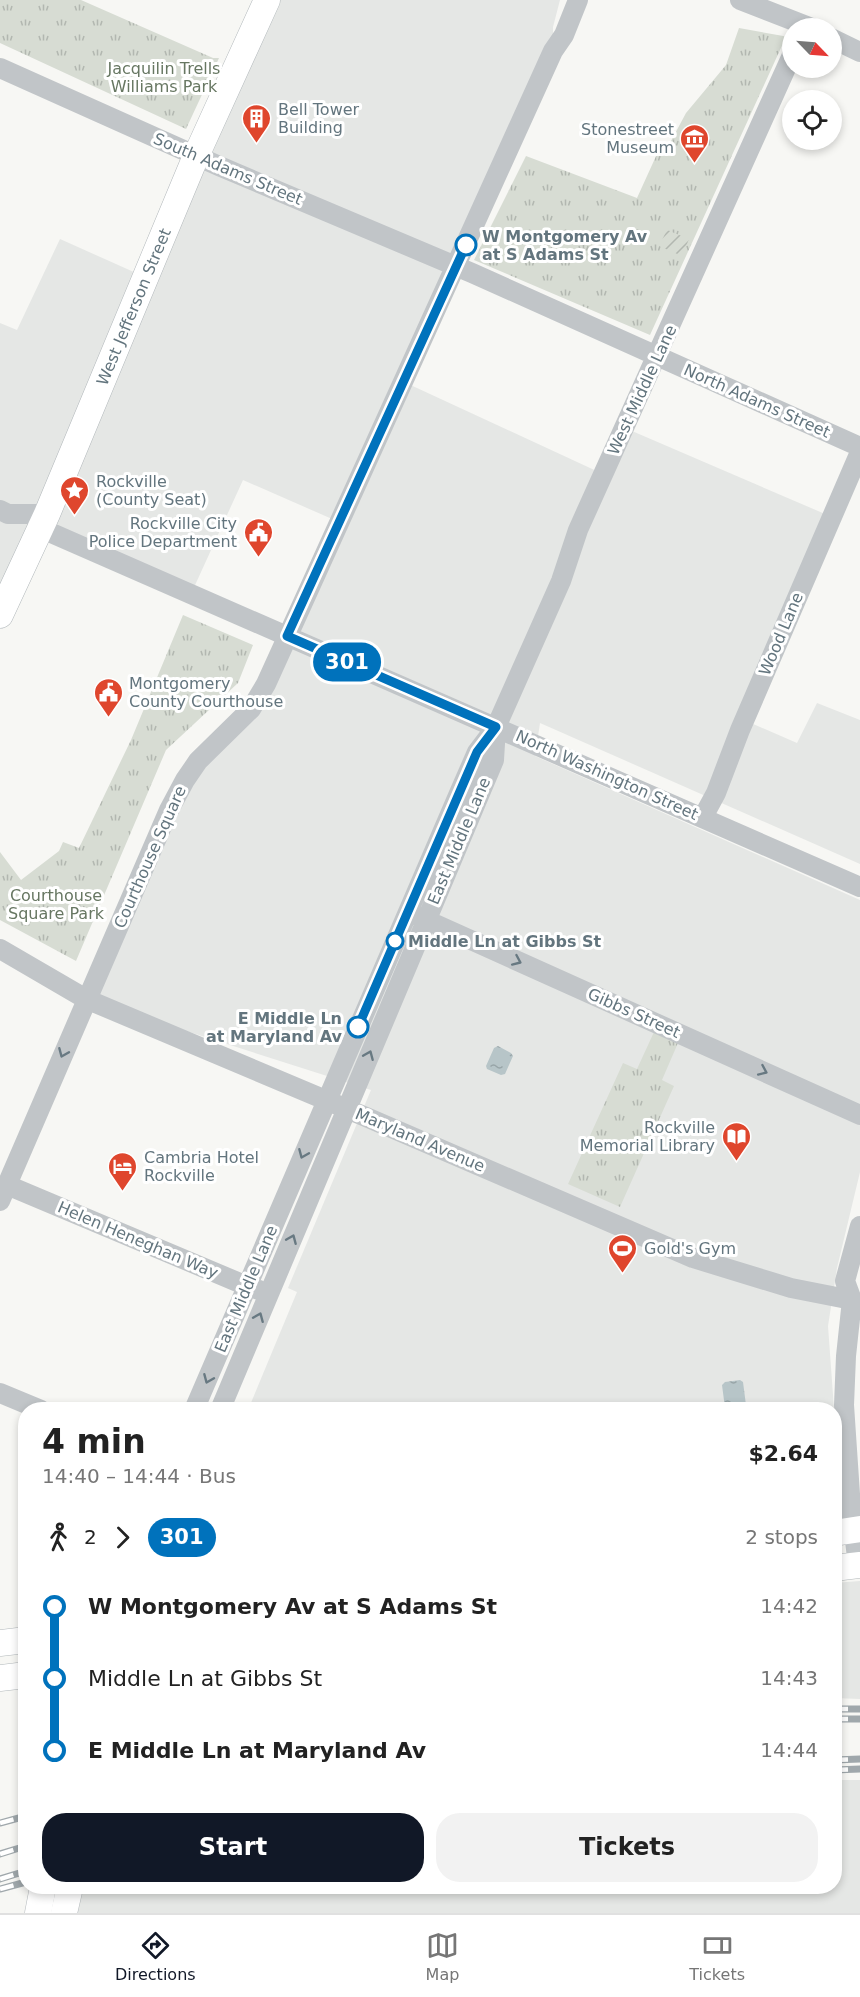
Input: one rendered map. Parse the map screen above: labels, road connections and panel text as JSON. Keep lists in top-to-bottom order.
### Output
{
  "streets": {
    "main road": ["West Jefferson Street"],
    "street": [
      "South Adams Street",
      "West Middle Lane",
      "North Adams Street",
      "Wood Lane",
      "North Washington Street",
      "East Middle Lane",
      "Courthouse Square",
      "Gibbs Street",
      "Maryland Avenue",
      "Helen Heneghan Way"
    ]
  },
  "crossings": [
    ["South Adams Street", "West Jefferson Street"],
    ["South Adams Street", "North Adams Street"],
    ["South Adams Street", "Courthouse Square"],
    ["West Jefferson Street", "North Washington Street"],
    ["West Middle Lane", "North Adams Street"],
    ["West Middle Lane", "North Washington Street"],
    ["West Middle Lane", "East Middle Lane"],
    ["North Adams Street", "Courthouse Square"],
    ["Wood Lane", "North Washington Street"],
    ["North Washington Street", "East Middle Lane"],
    ["North Washington Street", "Courthouse Square"],
    ["East Middle Lane", "Gibbs Street"],
    ["East Middle Lane", "Maryland Avenue"],
    ["East Middle Lane", "Helen Heneghan Way"],
    ["Courthouse Square", "Maryland Avenue"],
    ["Courthouse Square", "Helen Heneghan Way"]
  ],
  "one_way": ["Gibbs Street"],
  "parks": ["Jacquilin Trells Williams Park", "Courthouse Square Park"],
  "places": {
    "building": ["Bell Tower Building"],
    "museum": ["Stonestreet Museum"],
    "other": ["W Montgomery Av at S Adams St", "Middle Ln at Gibbs St", "E Middle Ln at Maryland Av"],
    "place": ["Rockville (County Seat)"],
    "public building": ["Rockville City Police Department", "Montgomery County Courthouse"],
    "library": ["Rockville Memorial Library"],
    "hotel": ["Cambria Hotel Rockville"],
    "sports": ["Gold's Gym"]
  },
  "lines": ["bus line 301"],
  "north": "bottom right",
  "page": {
    "on_map": "301",
    "heading": ["4 min", "14:40 – 14:44 · Bus", "$2.64"],
    "legs": ["2", "301", "2 stops"],
    "list": [
      {
        "name": "W Montgomery Av at S Adams St",
        "value": "14:42"
      },
      {
        "name": "Middle Ln at Gibbs St",
        "value": "14:43"
      },
      {
        "name": "E Middle Ln at Maryland Av",
        "value": "14:44"
      }
    ],
    "buttons": ["Start", "Tickets"],
    "tabs": ["Directions", "Map", "Tickets"]
  }
}
